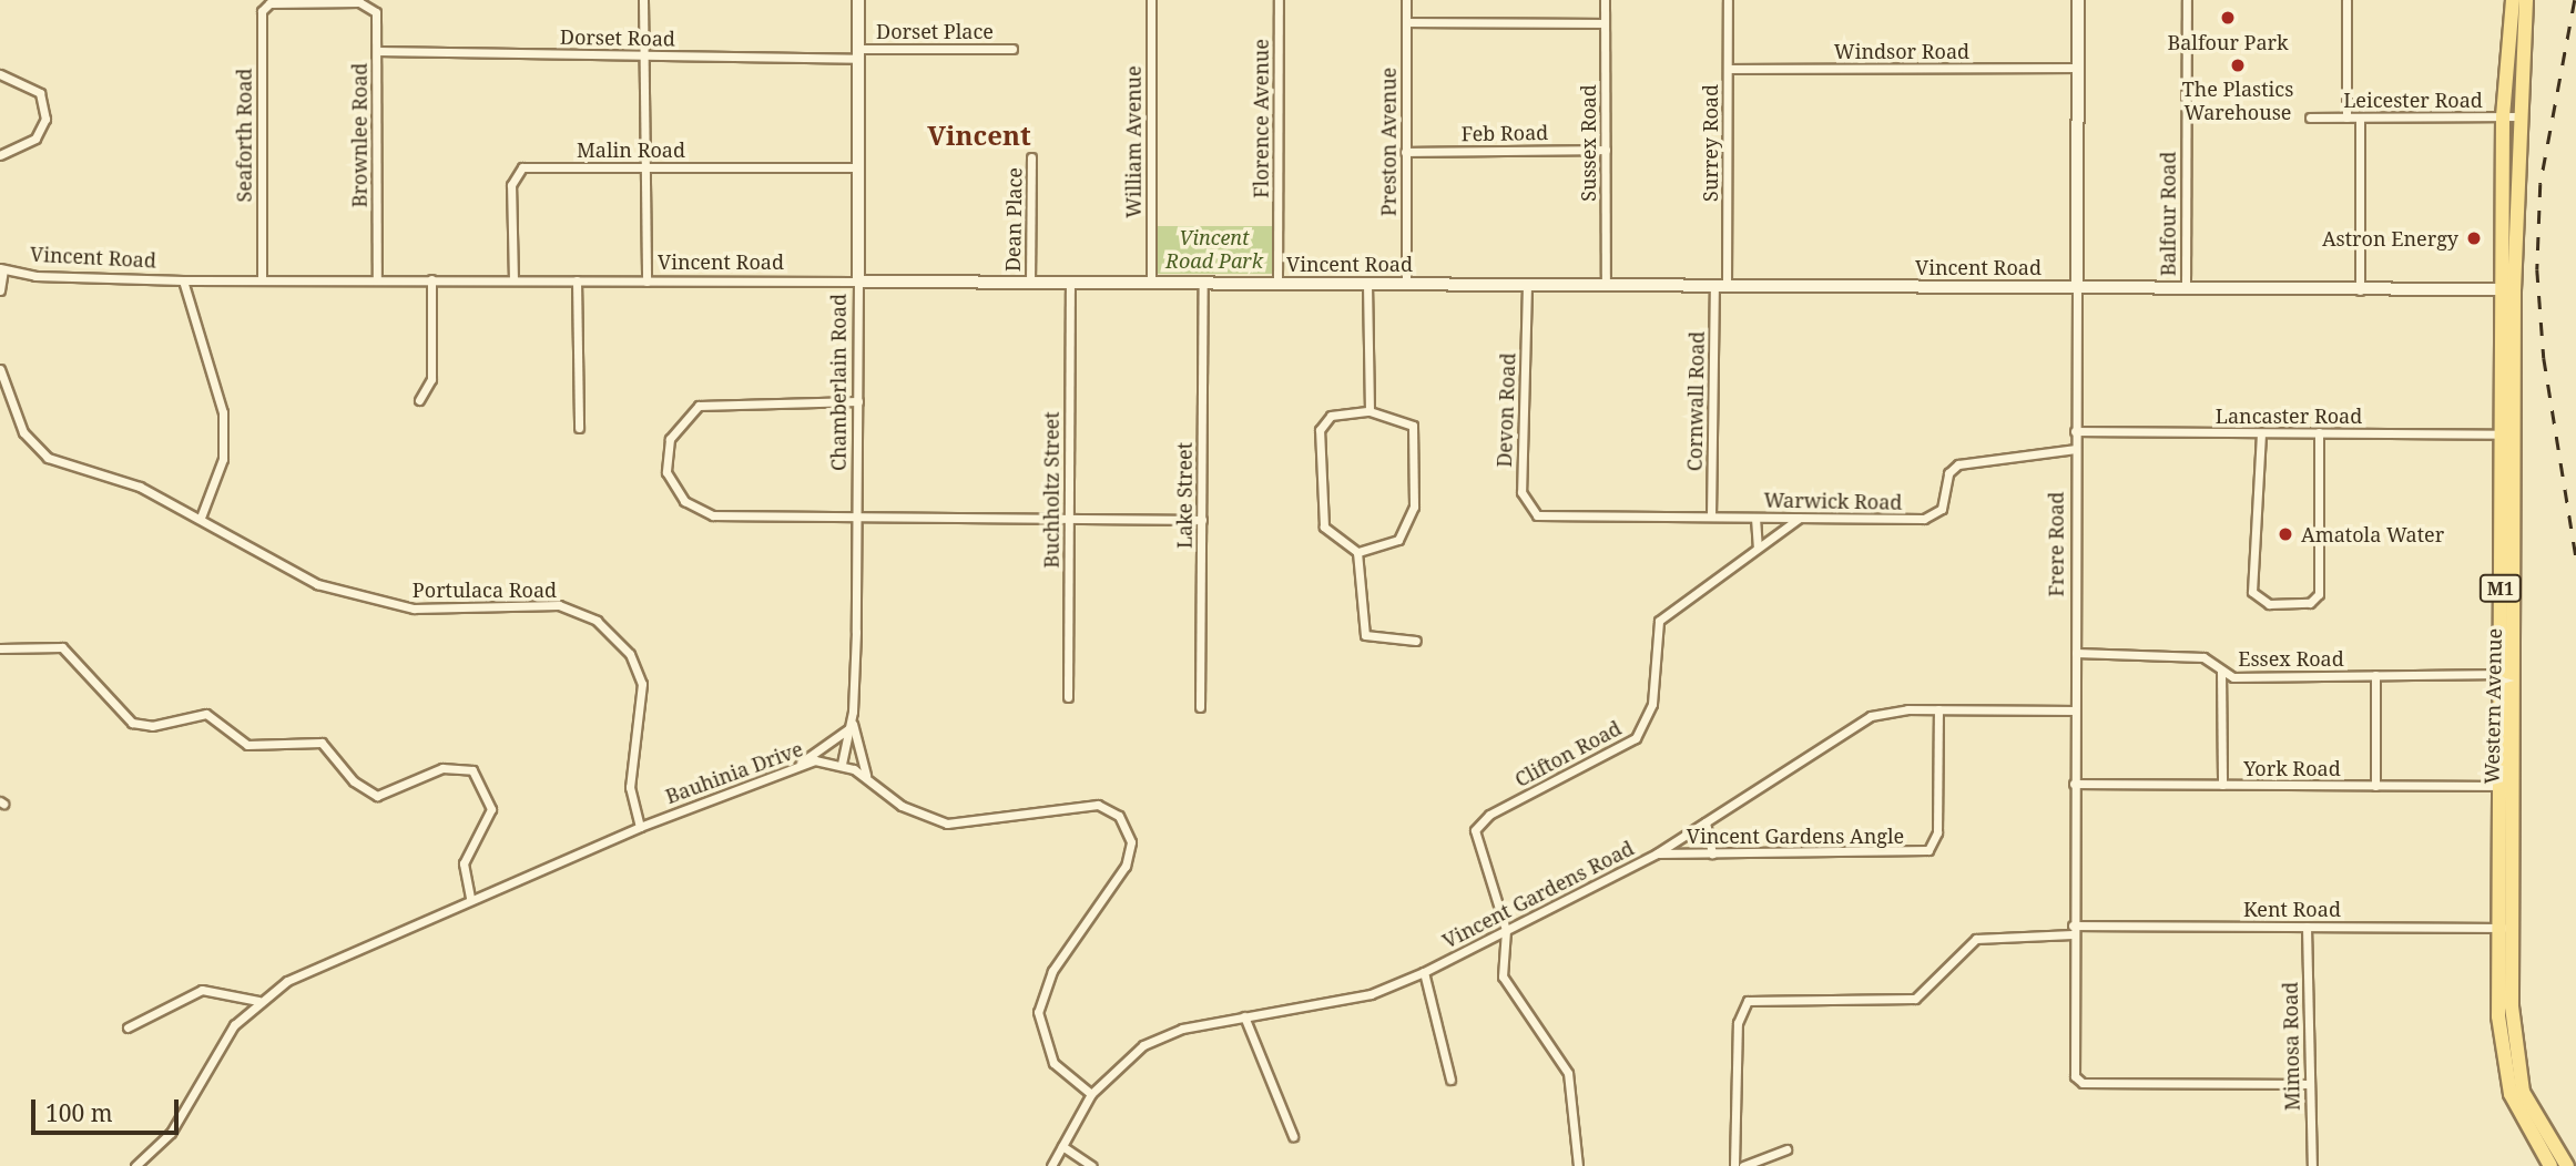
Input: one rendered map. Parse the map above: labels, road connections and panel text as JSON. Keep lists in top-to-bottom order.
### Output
{
  "streets": {
    "main road": ["M1", "Western Avenue"],
    "street": [
      "Dorset Place",
      "Dorset Road",
      "Windsor Road",
      "Leicester Road",
      "Florence Avenue",
      "Feb Road",
      "Seaforth Road",
      "Brownlee Road",
      "William Avenue",
      "Preston Avenue",
      "Sussex Road",
      "Surrey Road",
      "Malin Road",
      "Balfour Road",
      "Dean Place",
      "Vincent Road",
      "Chamberlain Road",
      "Cornwall Road",
      "Devon Road",
      "Lancaster Road",
      "Buchholtz Street",
      "Lake Street",
      "Warwick Road",
      "Frere Road",
      "Portulaca Road",
      "Essex Road",
      "Clifton Road",
      "York Road",
      "Bauhinia Drive",
      "Vincent Gardens Angle",
      "Vincent Gardens Road",
      "Kent Road",
      "Mimosa Road"
    ]
  },
  "crossings": [
    ["Dorset Place", "Dorset Road"],
    ["Dorset Place", "Chamberlain Road"],
    ["Dorset Road", "Brownlee Road"],
    ["Dorset Road", "Chamberlain Road"],
    ["Windsor Road", "Surrey Road"],
    ["Windsor Road", "Frere Road"],
    ["Leicester Road", "Western Avenue"],
    ["Florence Avenue", "Vincent Road"],
    ["Feb Road", "Preston Avenue"],
    ["Feb Road", "Sussex Road"],
    ["Seaforth Road", "Brownlee Road"],
    ["Seaforth Road", "Vincent Road"],
    ["Brownlee Road", "Vincent Road"],
    ["William Avenue", "Vincent Road"],
    ["Preston Avenue", "Vincent Road"],
    ["Sussex Road", "Vincent Road"],
    ["Surrey Road", "Vincent Road"],
    ["Surrey Road", "Cornwall Road"],
    ["Malin Road", "Vincent Road"],
    ["Malin Road", "Chamberlain Road"],
    ["Balfour Road", "Vincent Road"],
    ["Dean Place", "Vincent Road"],
    ["Vincent Road", "Chamberlain Road"],
    ["Vincent Road", "Cornwall Road"],
    ["Vincent Road", "Devon Road"],
    ["Vincent Road", "Buchholtz Street"],
    ["Vincent Road", "Lake Street"],
    ["Vincent Road", "Frere Road"],
    ["Vincent Road", "Western Avenue"],
    ["Chamberlain Road", "Bauhinia Drive"],
    ["Cornwall Road", "Warwick Road"],
    ["Devon Road", "Warwick Road"],
    ["Lancaster Road", "Frere Road"],
    ["Lancaster Road", "Western Avenue"],
    ["Warwick Road", "Frere Road"],
    ["Warwick Road", "Clifton Road"],
    ["Frere Road", "Essex Road"],
    ["Frere Road", "York Road"],
    ["Frere Road", "Vincent Gardens Road"],
    ["Frere Road", "Kent Road"],
    ["Frere Road", "Mimosa Road"],
    ["Portulaca Road", "Bauhinia Drive"],
    ["Essex Road", "Western Avenue"],
    ["Western Avenue", "York Road"],
    ["Western Avenue", "Kent Road"],
    ["Clifton Road", "Vincent Gardens Road"],
    ["Vincent Gardens Angle", "Vincent Gardens Road"],
    ["Kent Road", "Mimosa Road"]
  ],
  "districts": ["Vincent"],
  "parks": ["Vincent Road Park"],
  "places": [
    "Balfour Park",
    "The Plastics Warehouse",
    "Astron Energy",
    "Amatola Water"
  ],
  "scale_bar": "100 m"
}
